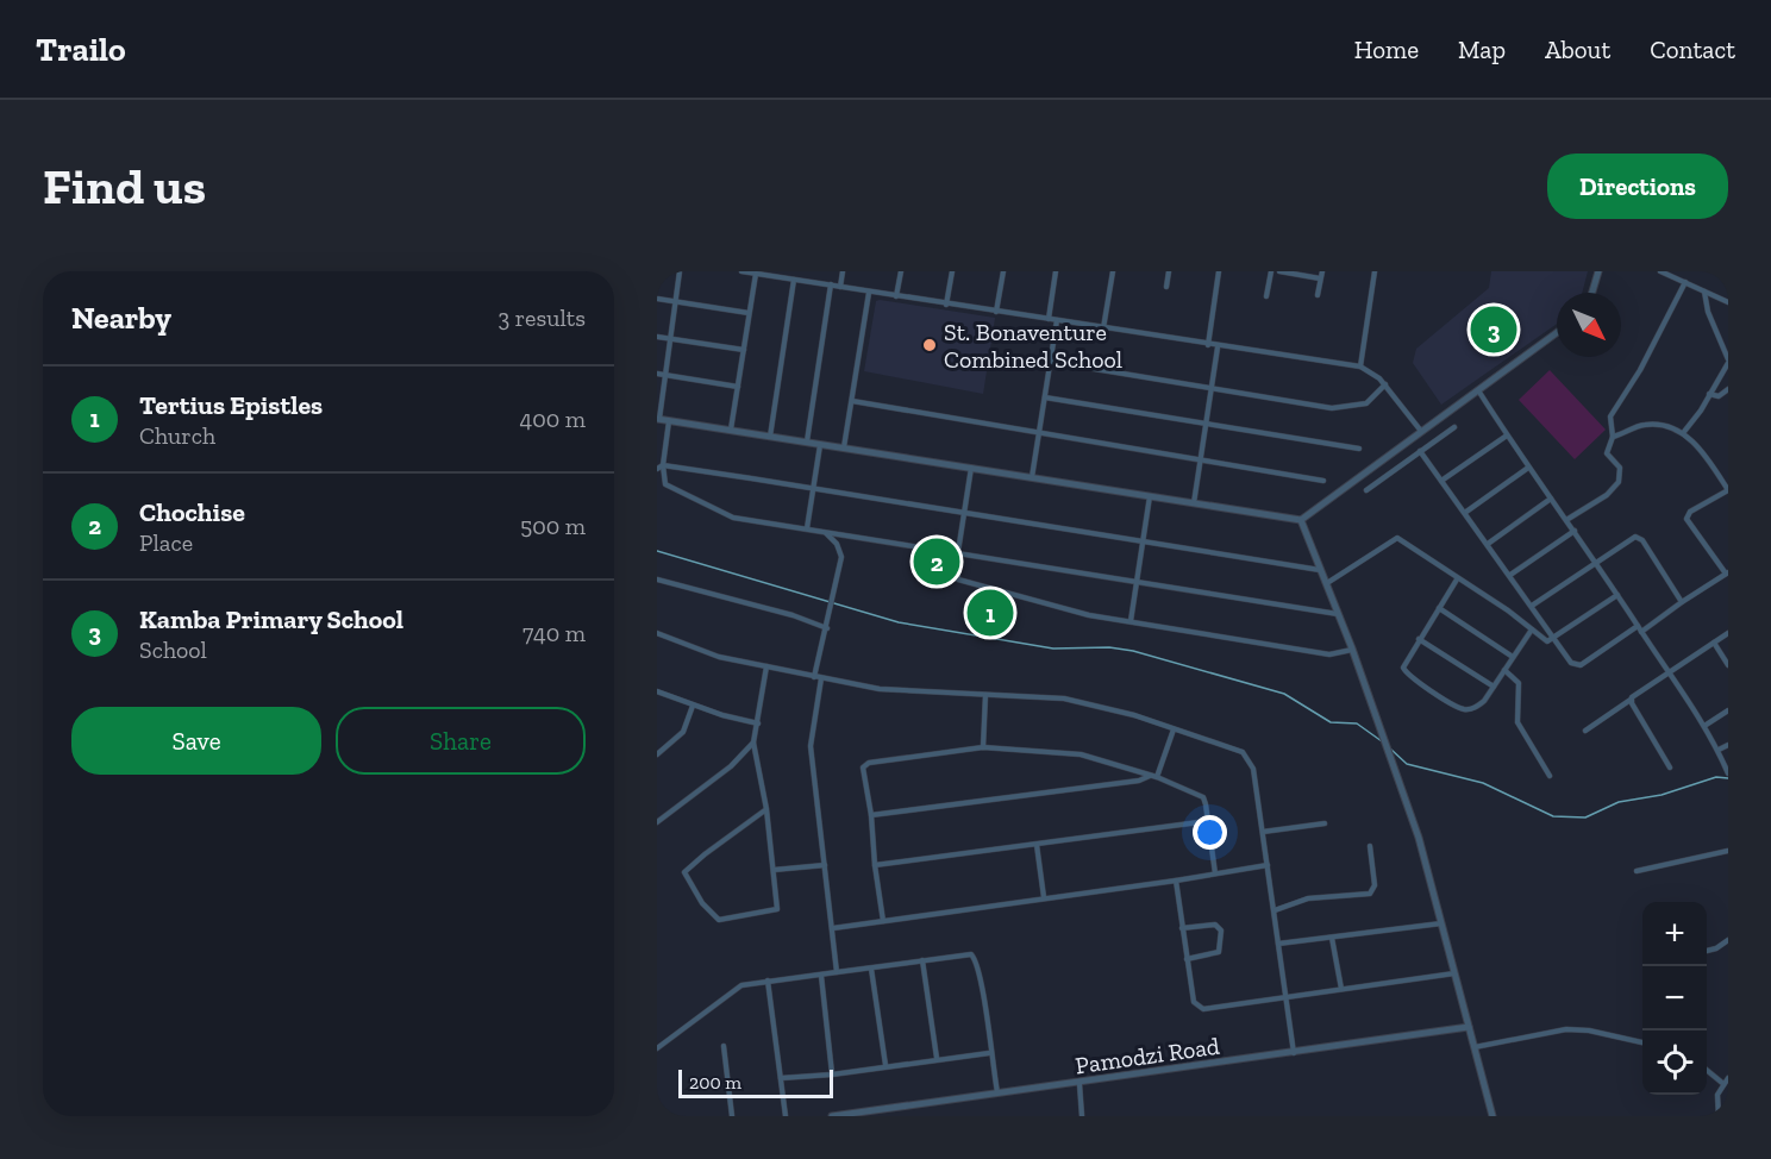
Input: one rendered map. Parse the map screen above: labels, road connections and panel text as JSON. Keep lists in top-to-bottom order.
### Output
{
  "streets": {
    "street": ["Pamodzi Road"]
  },
  "places": ["St. Bonaventure Combined School"],
  "scale_bar": "200 m",
  "north": "bottom right",
  "page": {
    "header": "Trailo",
    "nav": [
      "Home",
      "Map",
      "About",
      "Contact"
    ],
    "buttons": [
      "Directions",
      ["Save", "Share"]
    ],
    "title": "Find us",
    "heading": ["Nearby", "3 results"],
    "pins": ["3", "2", "1"],
    "list": [
      {
        "mark": "1",
        "name": "Tertius Epistles",
        "note": "Church",
        "value": "400 m"
      },
      {
        "mark": "2",
        "name": "Chochise",
        "note": "Place",
        "value": "500 m"
      },
      {
        "mark": "3",
        "name": "Kamba Primary School",
        "note": "School",
        "value": "740 m"
      }
    ],
    "map_buttons": ["+", "−"],
    "scale": "200 m"
  }
}
